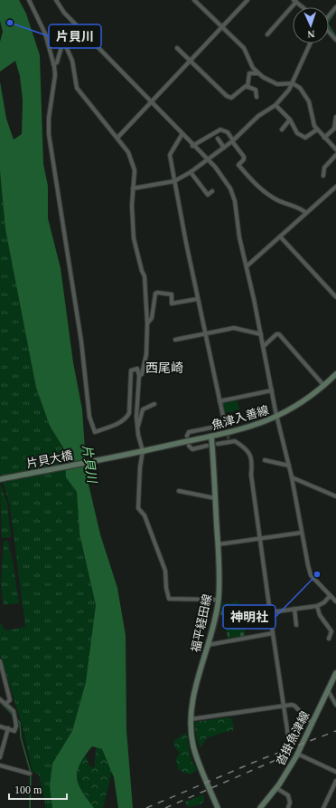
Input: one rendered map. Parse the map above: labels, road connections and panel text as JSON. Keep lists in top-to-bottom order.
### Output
{
  "streets": {
    "main road": [
      "魚津入善線",
      "片貝大橋",
      "福平経田線",
      "沓掛魚津線"
    ]
  },
  "crossings": [
    ["魚津入善線", "片貝大橋"],
    ["魚津入善線", "福平経田線"]
  ],
  "districts": ["西尾崎"],
  "water": ["片貝川"],
  "places": ["片貝川", "神明社"],
  "scale_bar": "100 m",
  "north": "bottom"
}
